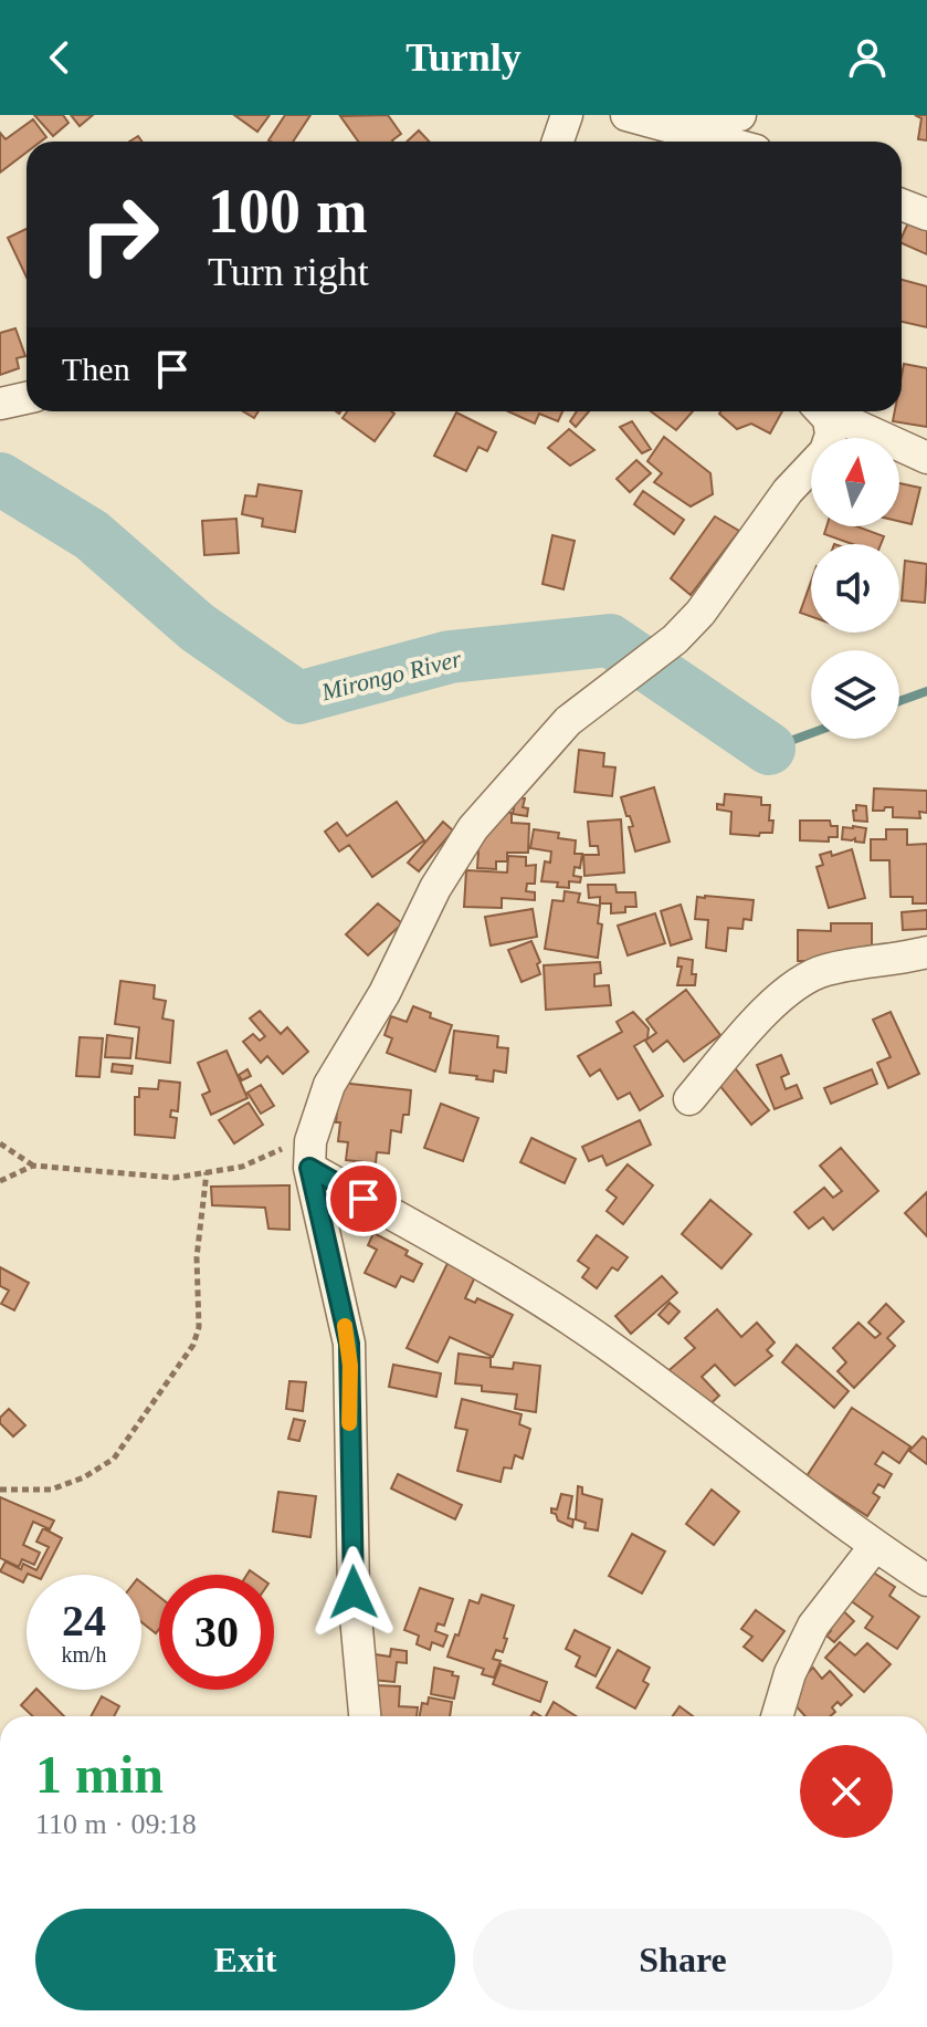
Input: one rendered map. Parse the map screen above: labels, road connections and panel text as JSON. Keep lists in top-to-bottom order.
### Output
{
  "water": ["Mirongo River"],
  "north": "top",
  "page": {
    "header": "Turnly",
    "turn": ["100 m", "Turn right"],
    "then": "Then",
    "speed": "24 km/h",
    "limit": "30",
    "heading": ["1 min", "110 m · 09:18"],
    "buttons": ["Exit", "Share"]
  }
}
